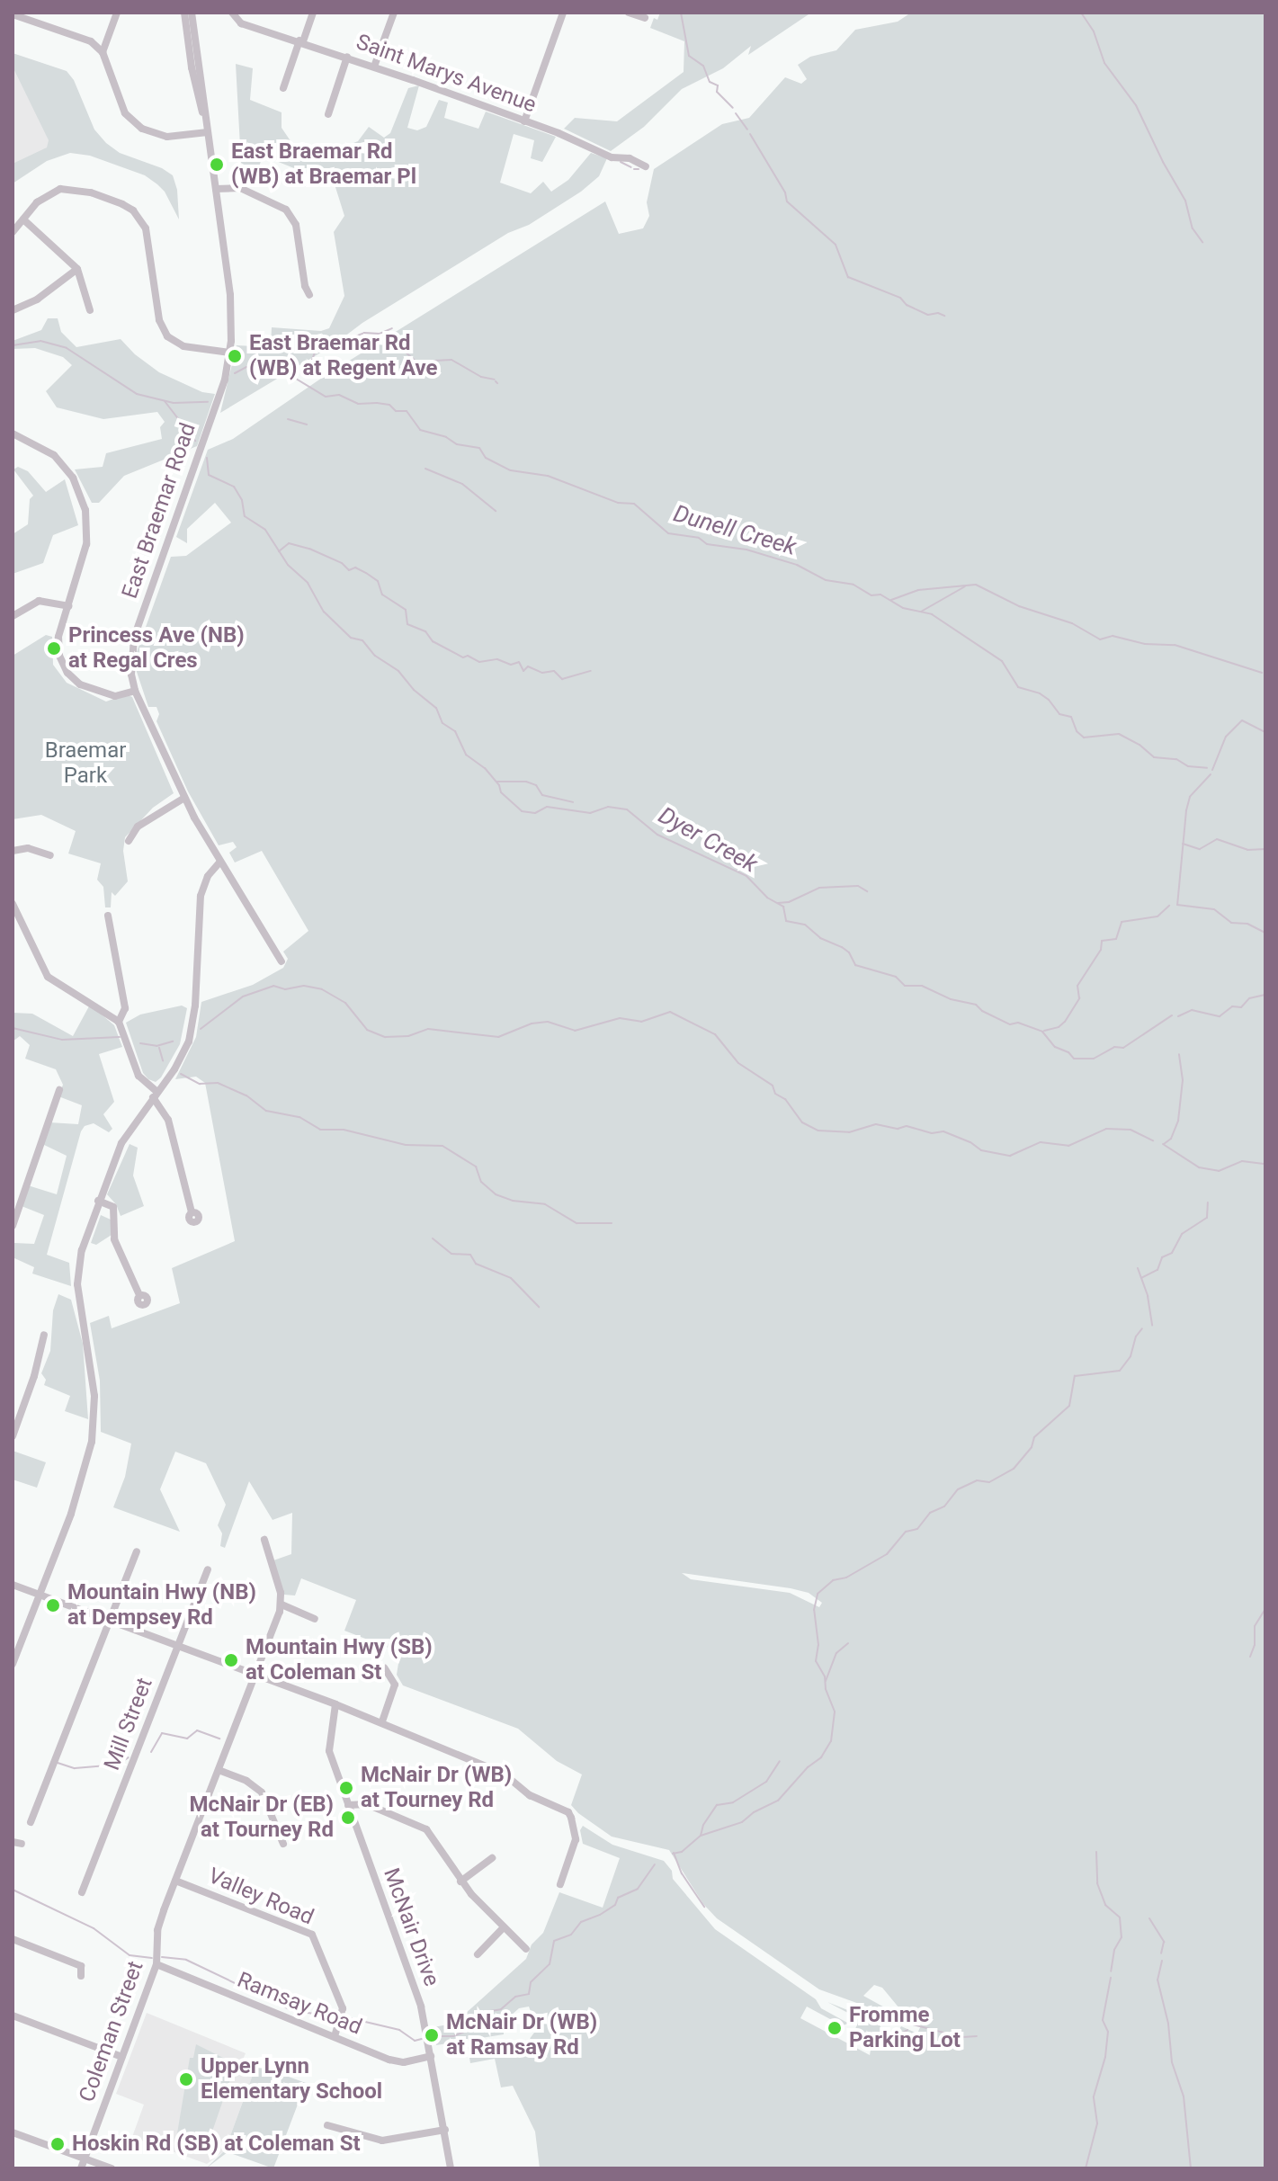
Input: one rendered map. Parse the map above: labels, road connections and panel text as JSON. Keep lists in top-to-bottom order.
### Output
{
  "streets": {
    "street": [
      "Saint Marys Avenue",
      "East Braemar Road",
      "Mill Street",
      "Valley Road",
      "McNair Drive",
      "Ramsay Road",
      "Coleman Street"
    ]
  },
  "crossings": [
    ["Valley Road", "Ramsay Road"],
    ["Valley Road", "Coleman Street"],
    ["McNair Drive", "Ramsay Road"],
    ["Ramsay Road", "Coleman Street"]
  ],
  "water": ["Dunell Creek", "Dyer Creek"],
  "parks": ["Braemar Park"],
  "places": [
    "East Braemar Rd (WB) at Braemar Pl",
    "East Braemar Rd (WB) at Regent Ave",
    "Princess Ave (NB) at Regal Cres",
    "Mountain Hwy (NB) at Dempsey Rd",
    "Mountain Hwy (SB) at Coleman St",
    "McNair Dr (WB) at Tourney Rd",
    "McNair Dr (EB) at Tourney Rd",
    "Fromme Parking Lot",
    "McNair Dr (WB) at Ramsay Rd",
    "Upper Lynn Elementary School",
    "Hoskin Rd (SB) at Coleman St"
  ]
}
